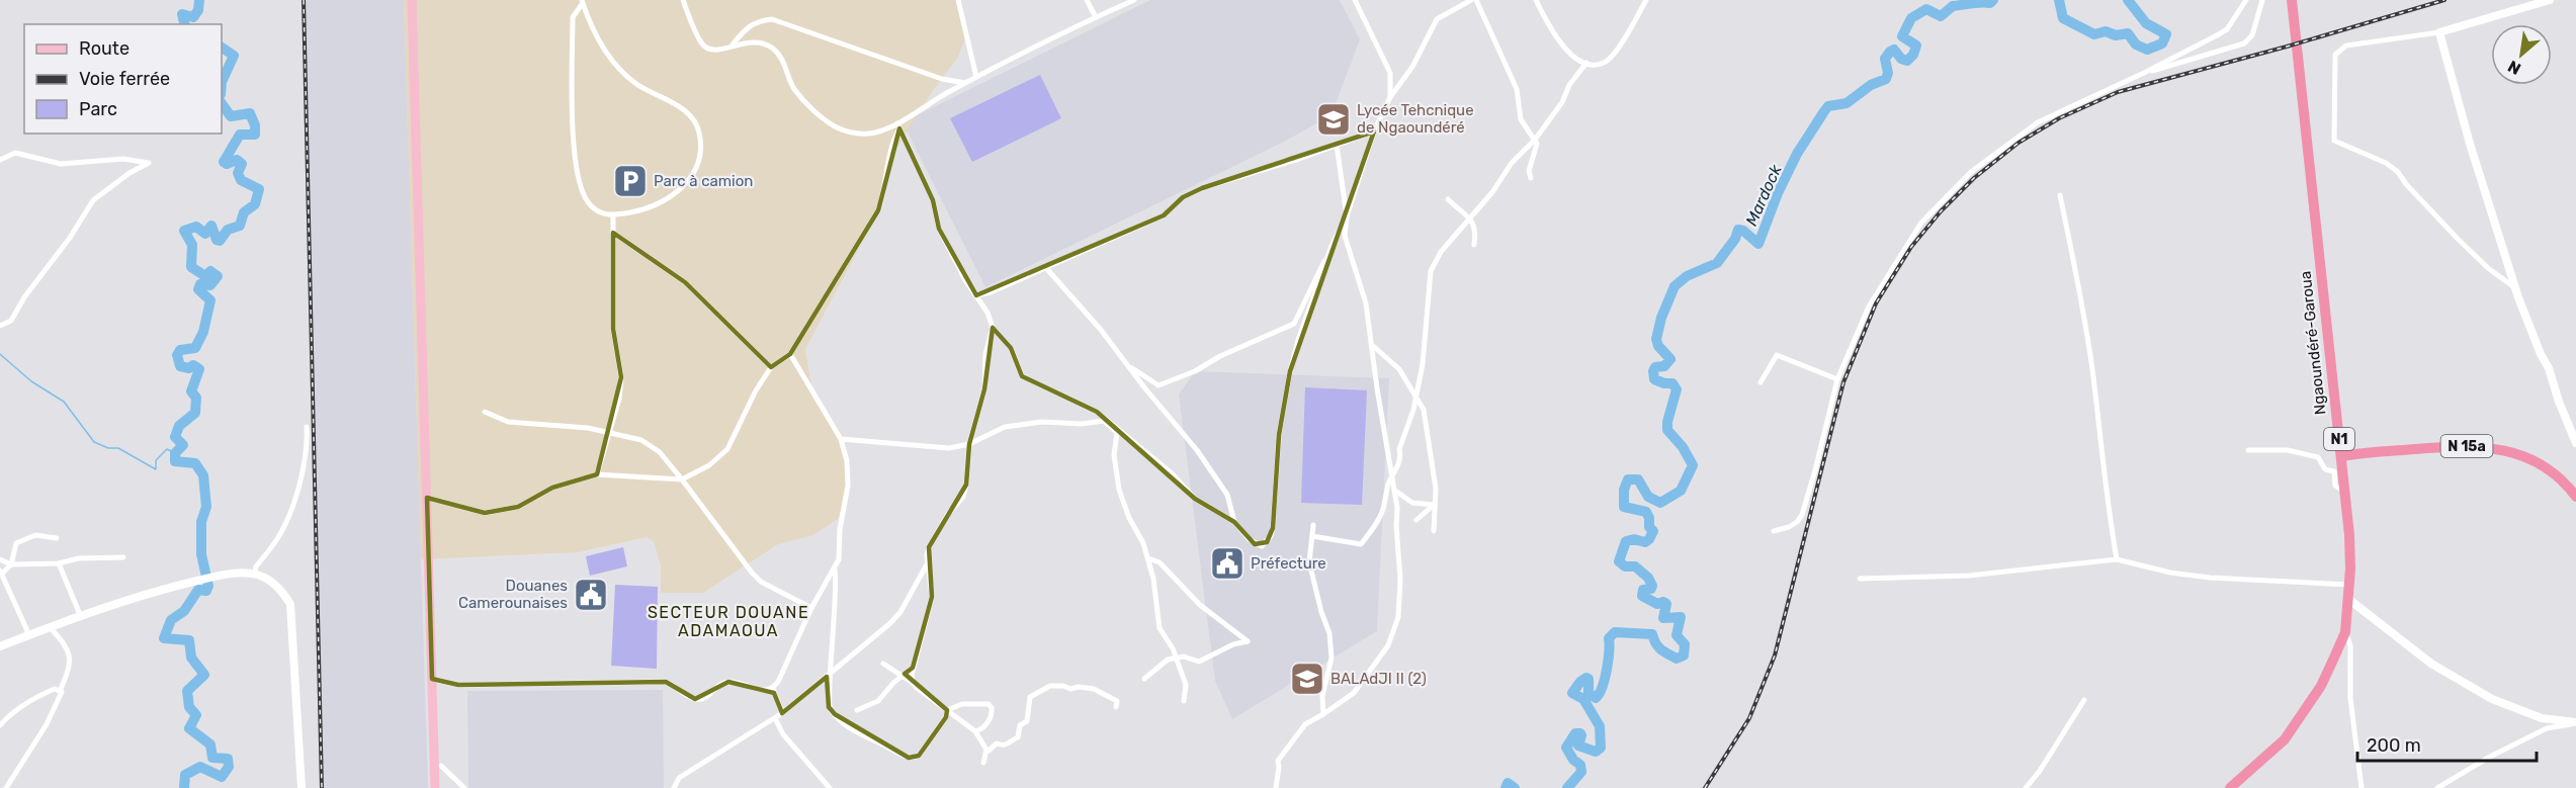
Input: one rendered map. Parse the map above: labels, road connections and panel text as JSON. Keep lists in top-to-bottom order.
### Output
{
  "streets": {
    "highway": ["Ngaoundéré-Garoua", "N1", "N 15a"]
  },
  "crossings": [
    ["Ngaoundéré-Garoua", "N 15a"]
  ],
  "districts": ["SECTEUR DOUANE ADAMAOUA"],
  "water": ["Mardock"],
  "places": {
    "school or university": ["Lycée Tehcnique de Ngaoundéré", "BALAdJI II (2)"],
    "parking": ["Parc à camion"],
    "public building": ["Préfecture", "Douanes Camerounaises"]
  },
  "legend": ["Route", "Voie ferrée", "Parc"],
  "scale_bar": "200 m",
  "north": "bottom left"
}
